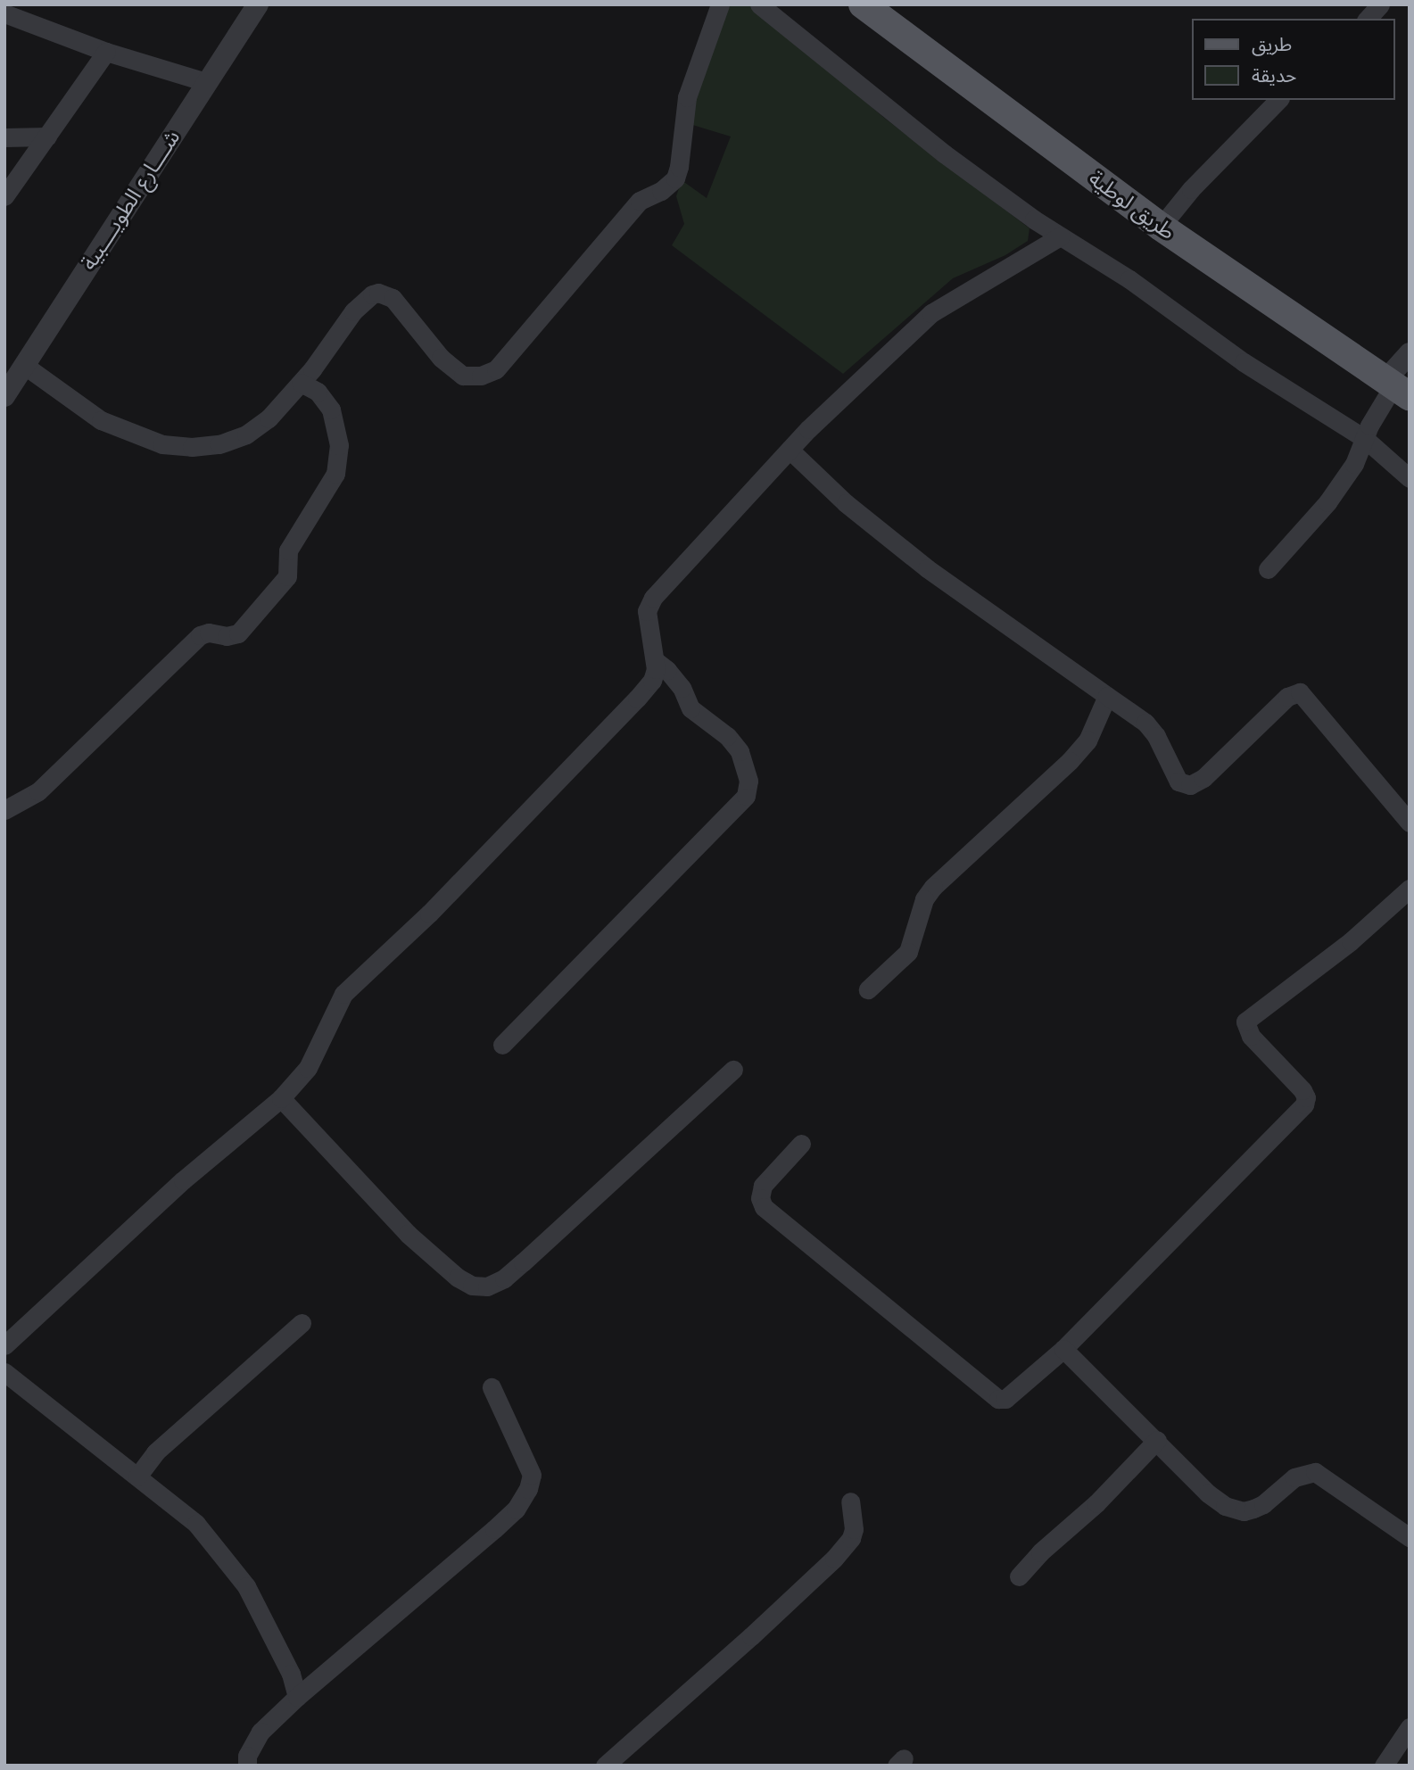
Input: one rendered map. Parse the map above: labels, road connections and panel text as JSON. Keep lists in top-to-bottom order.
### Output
{
  "streets": {
    "main road": ["طريق لوطية"],
    "street": ["شــــارع الطويــــبية"]
  },
  "legend": ["طريق", "حديقة"]
}
